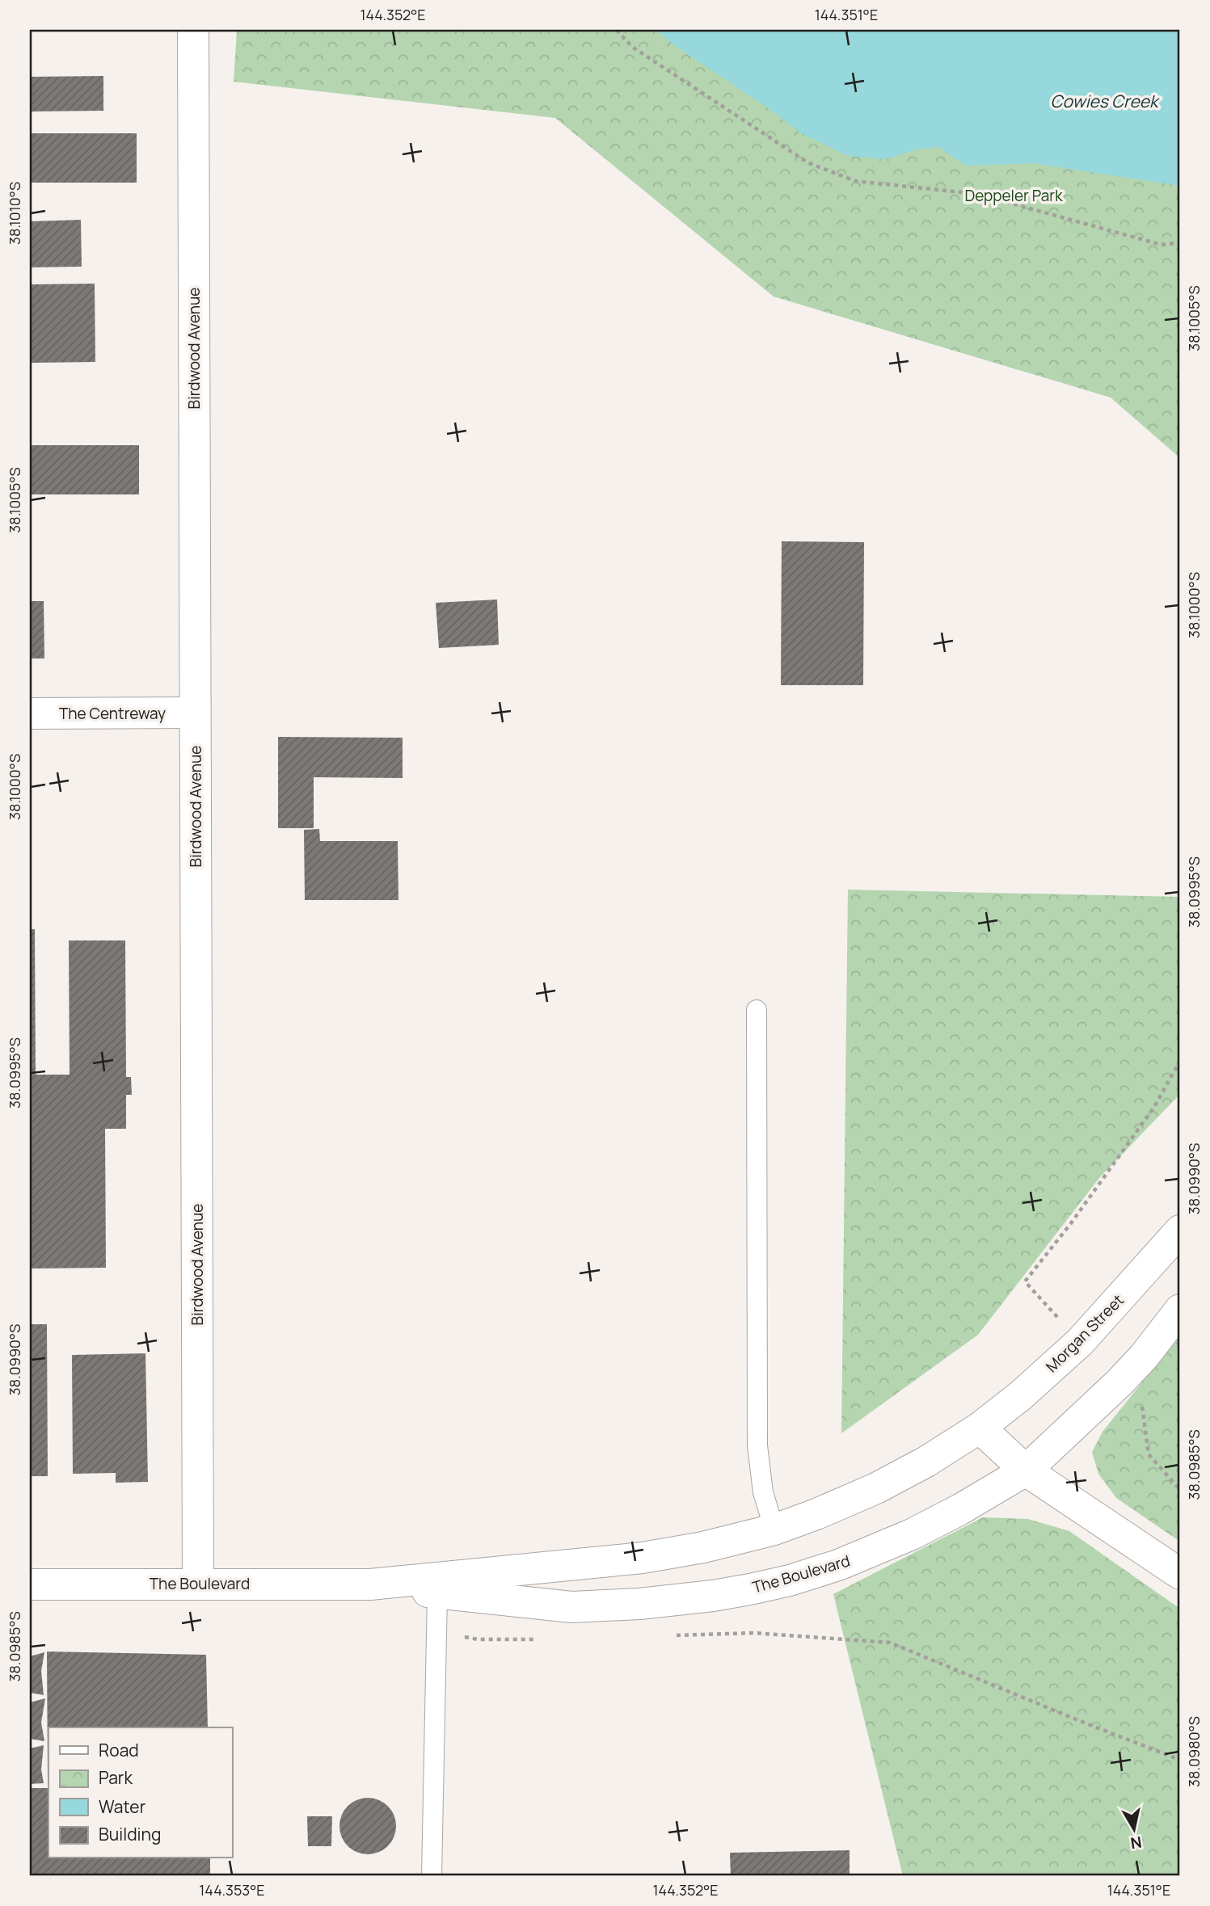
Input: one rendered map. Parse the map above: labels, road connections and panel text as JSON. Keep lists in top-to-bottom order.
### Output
{
  "streets": {
    "main road": [
      "Birdwood Avenue",
      "The Centreway",
      "Morgan Street",
      "The Boulevard"
    ]
  },
  "crossings": [
    ["Birdwood Avenue", "The Centreway"],
    ["Birdwood Avenue", "The Boulevard"],
    ["Morgan Street", "The Boulevard"]
  ],
  "water": ["Cowies Creek"],
  "parks": ["Deppeler Park"],
  "legend": [
    "Road",
    "Park",
    "Water",
    "Building"
  ],
  "north": "bottom",
  "coordinates": [
    "144.352°E",
    "144.351°E",
    "38.1010°S",
    "38.1005°S",
    "38.1000°S",
    "38.0995°S",
    "38.0990°S",
    "38.0985°S",
    "38.0980°S",
    "144.353°E"
  ]
}
